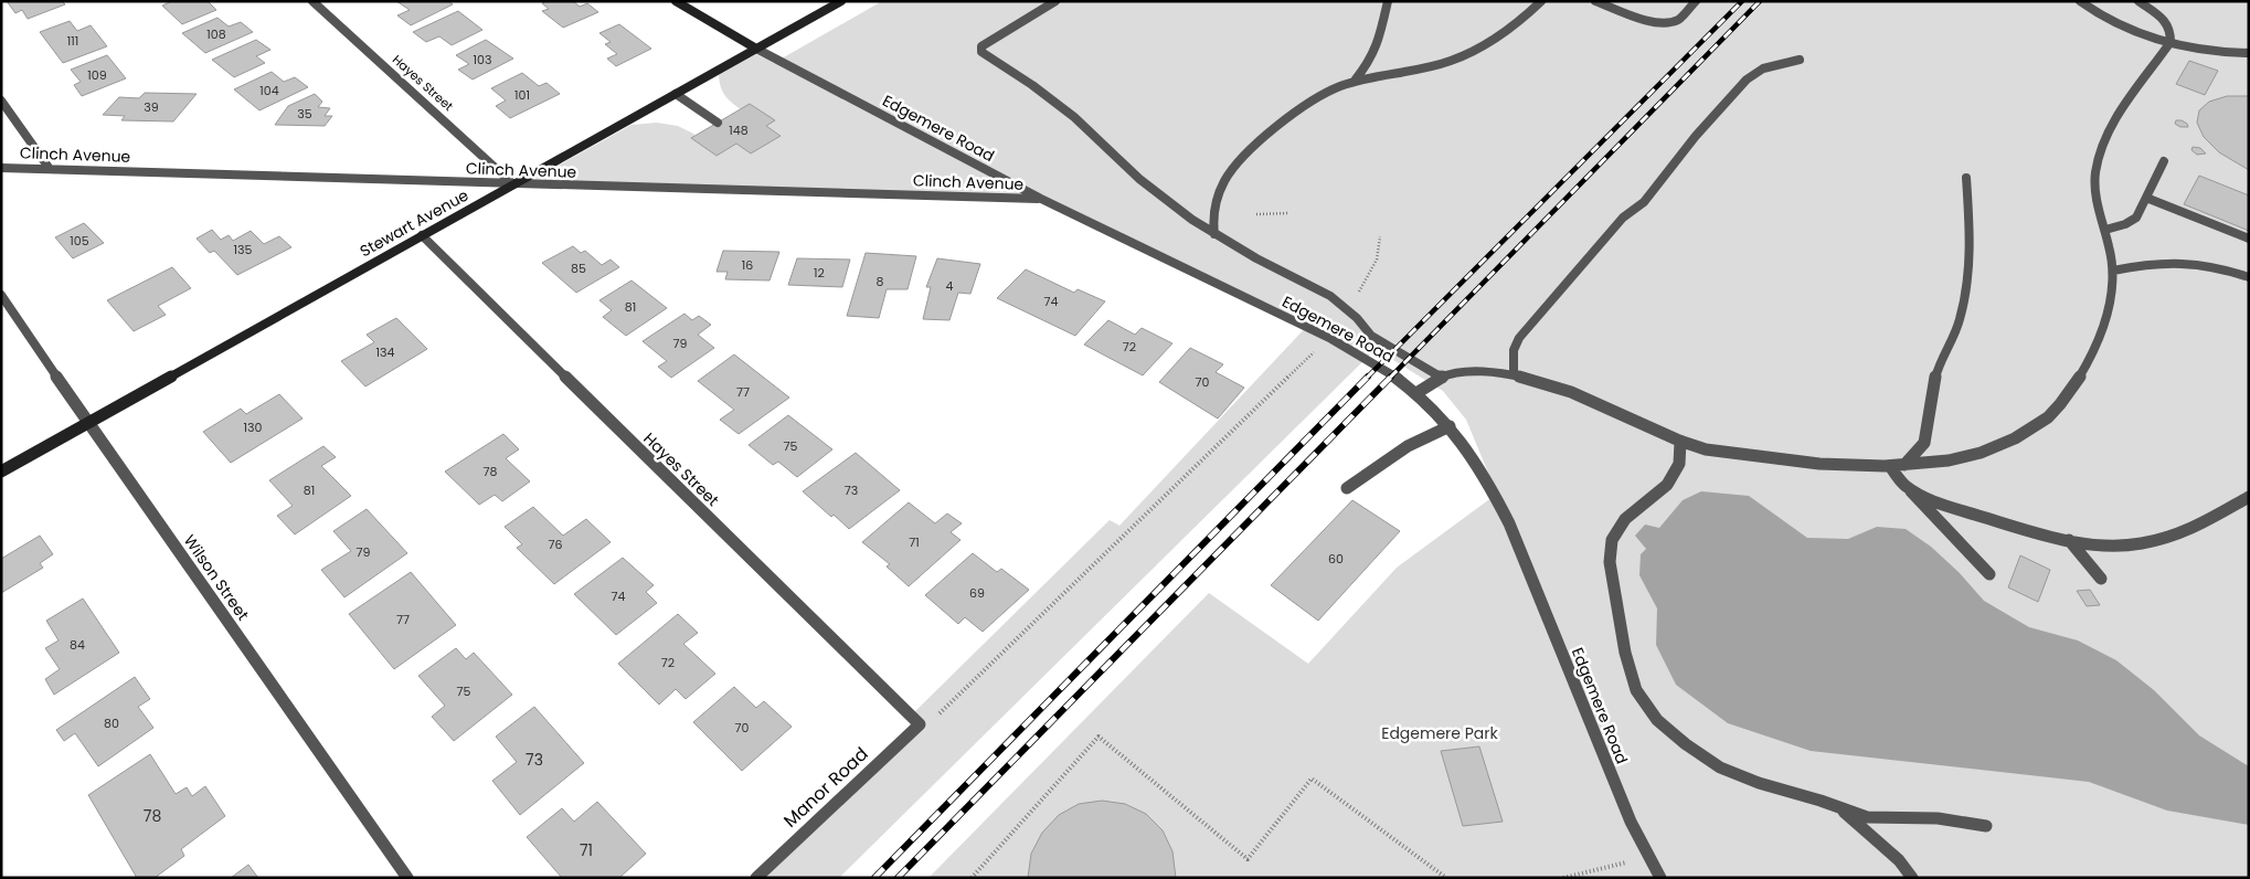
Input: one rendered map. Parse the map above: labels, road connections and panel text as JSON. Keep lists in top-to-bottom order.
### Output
{
  "streets": {
    "main road": ["Stewart Avenue"],
    "street": [
      "Hayes Street",
      "Edgemere Road",
      "Clinch Avenue",
      "Wilson Street",
      "Manor Road"
    ]
  },
  "crossings": [
    ["Hayes Street", "Clinch Avenue"],
    ["Hayes Street", "Stewart Avenue"],
    ["Hayes Street", "Manor Road"],
    ["Edgemere Road", "Clinch Avenue"],
    ["Edgemere Road", "Stewart Avenue"],
    ["Clinch Avenue", "Stewart Avenue"],
    ["Stewart Avenue", "Wilson Street"]
  ],
  "parks": ["Edgemere Park"],
  "house_numbers": [
    "108",
    "111",
    "103",
    "109",
    "104",
    "101",
    "39",
    "35",
    "148",
    "105",
    "135",
    "16",
    "85",
    "12",
    "8",
    "4",
    "74",
    "81",
    "79",
    "72",
    "134",
    "70",
    "77",
    "130",
    "75",
    "78",
    "81",
    "73",
    "71",
    "76",
    "79",
    "60",
    "69",
    "74",
    "77",
    "84",
    "72",
    "75",
    "80",
    "70",
    "73",
    "78",
    "71"
  ]
}
